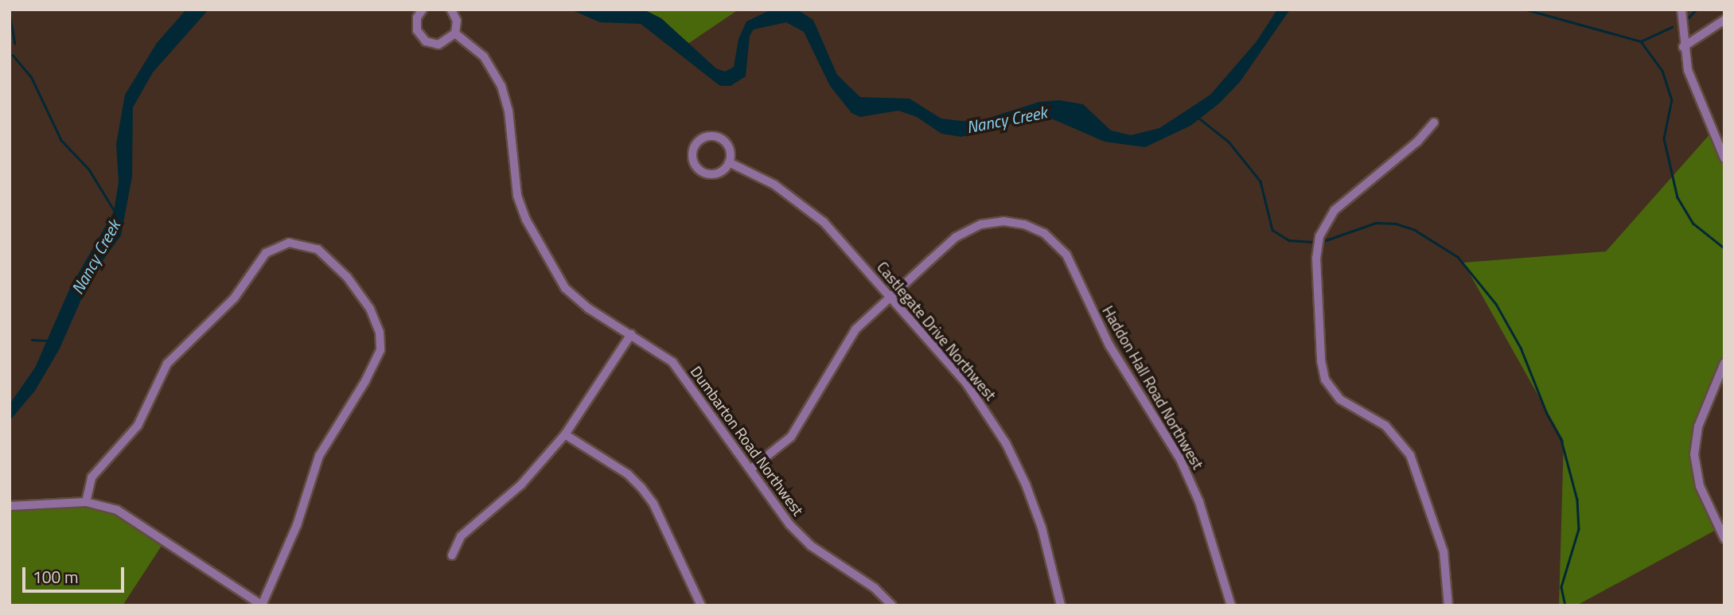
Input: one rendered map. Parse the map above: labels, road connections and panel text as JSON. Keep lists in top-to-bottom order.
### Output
{
  "streets": {
    "street": ["Castlegate Drive Northwest", "Haddon Hall Road Northwest", "Dumbarton Road Northwest"]
  },
  "crossings": [
    ["Castlegate Drive Northwest", "Haddon Hall Road Northwest"],
    ["Haddon Hall Road Northwest", "Dumbarton Road Northwest"]
  ],
  "water": ["Nancy Creek"],
  "scale_bar": "100 m"
}
